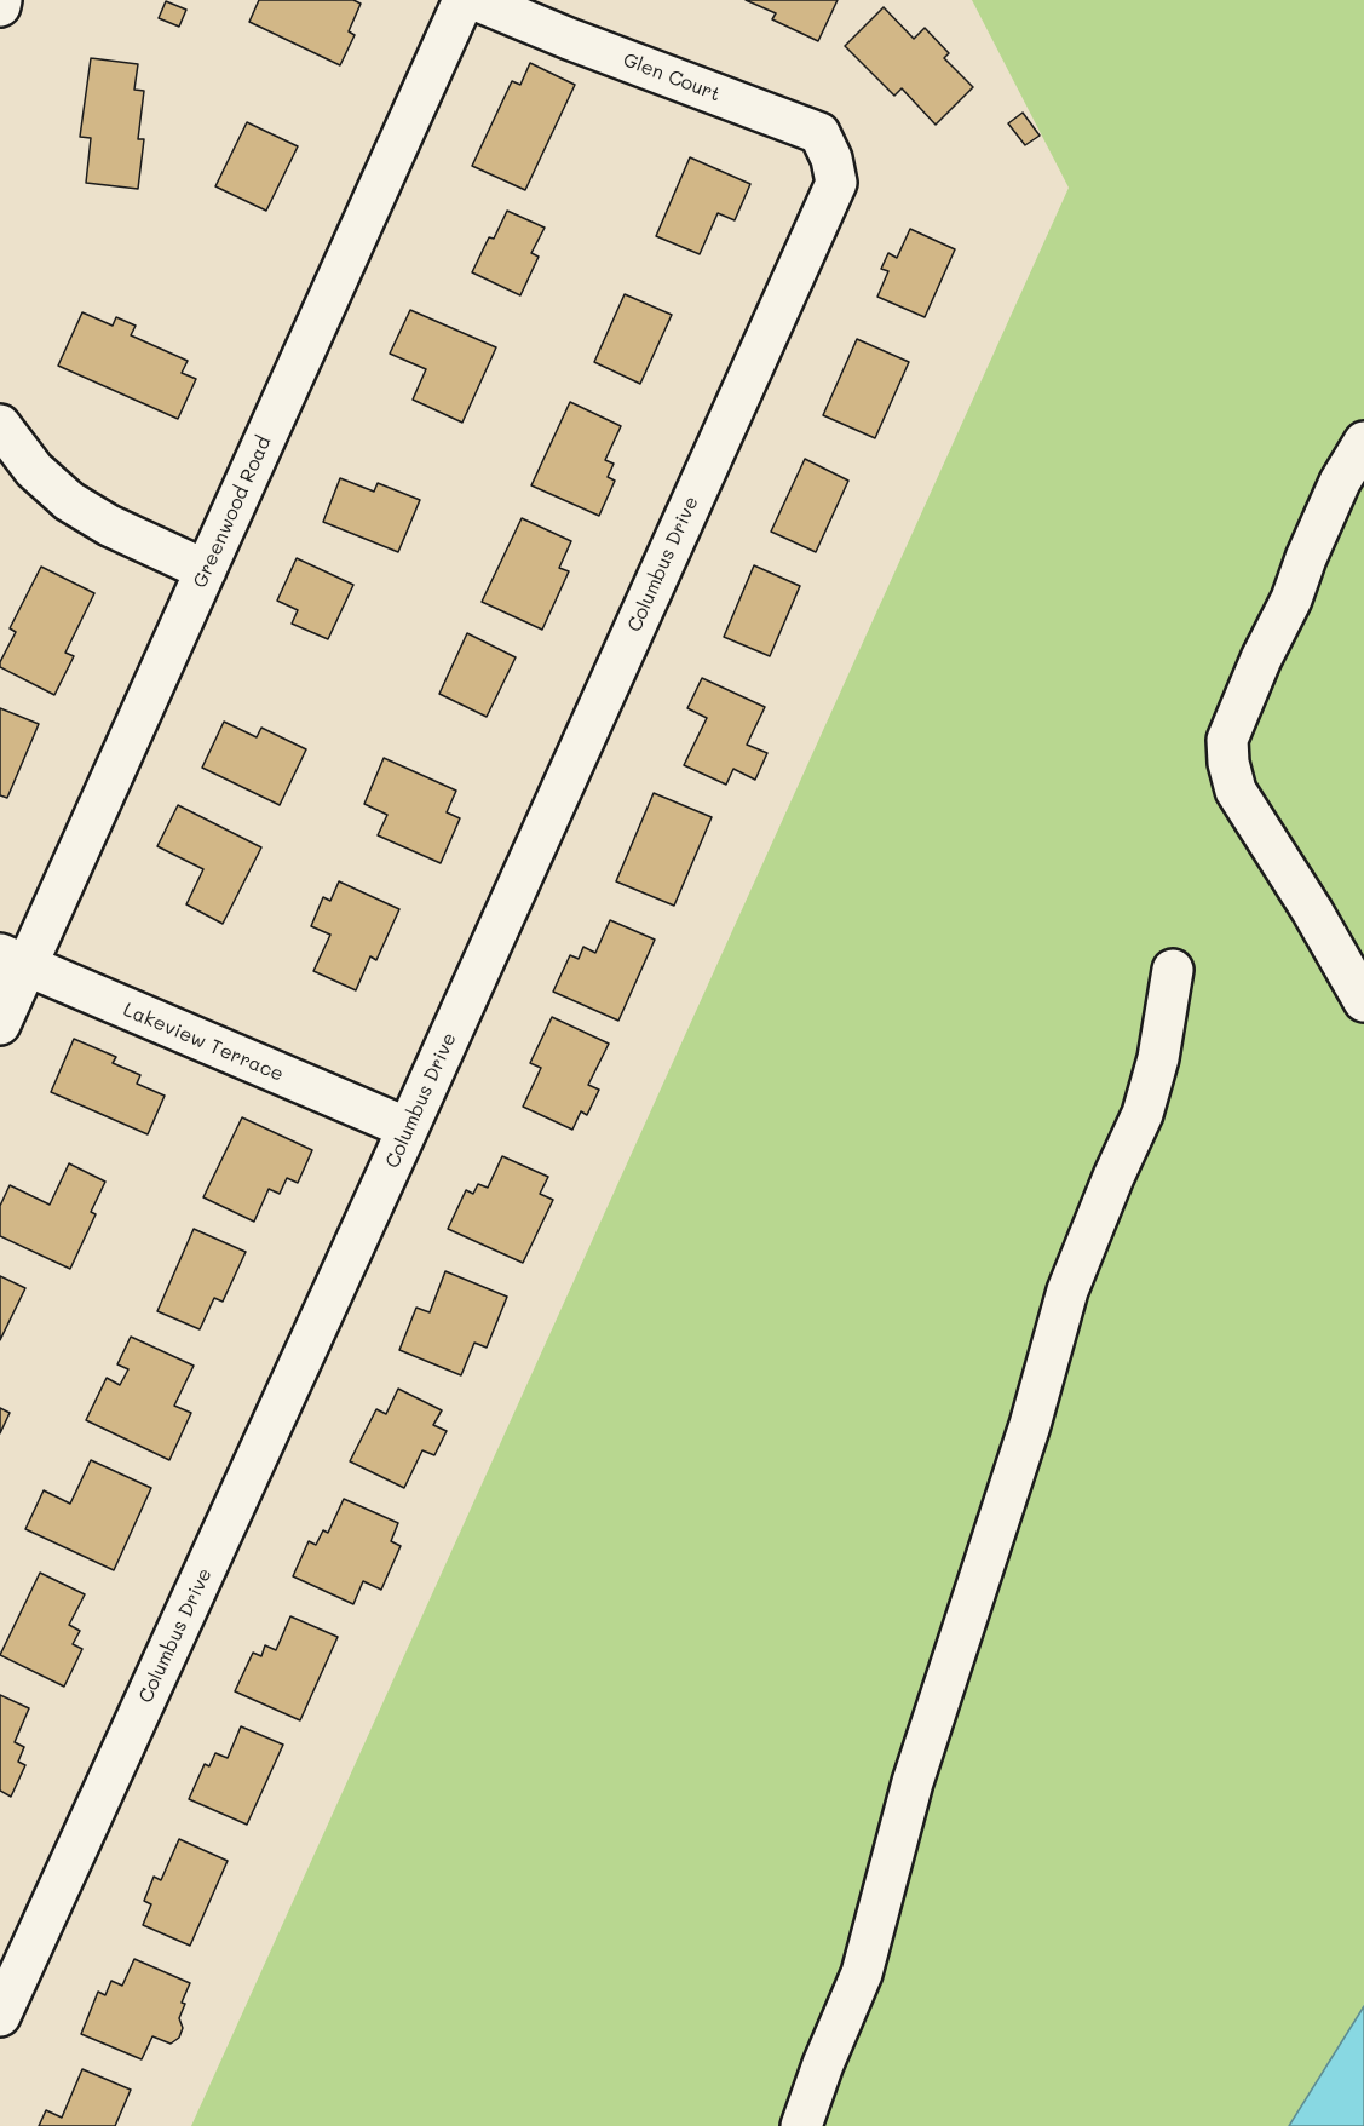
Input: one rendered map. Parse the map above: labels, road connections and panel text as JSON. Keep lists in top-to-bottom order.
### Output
{
  "streets": {
    "street": [
      "Glen Court",
      "Greenwood Road",
      "Columbus Drive",
      "Lakeview Terrace"
    ]
  },
  "crossings": [
    ["Glen Court", "Columbus Drive"],
    ["Greenwood Road", "Lakeview Terrace"],
    ["Columbus Drive", "Lakeview Terrace"]
  ]
}
